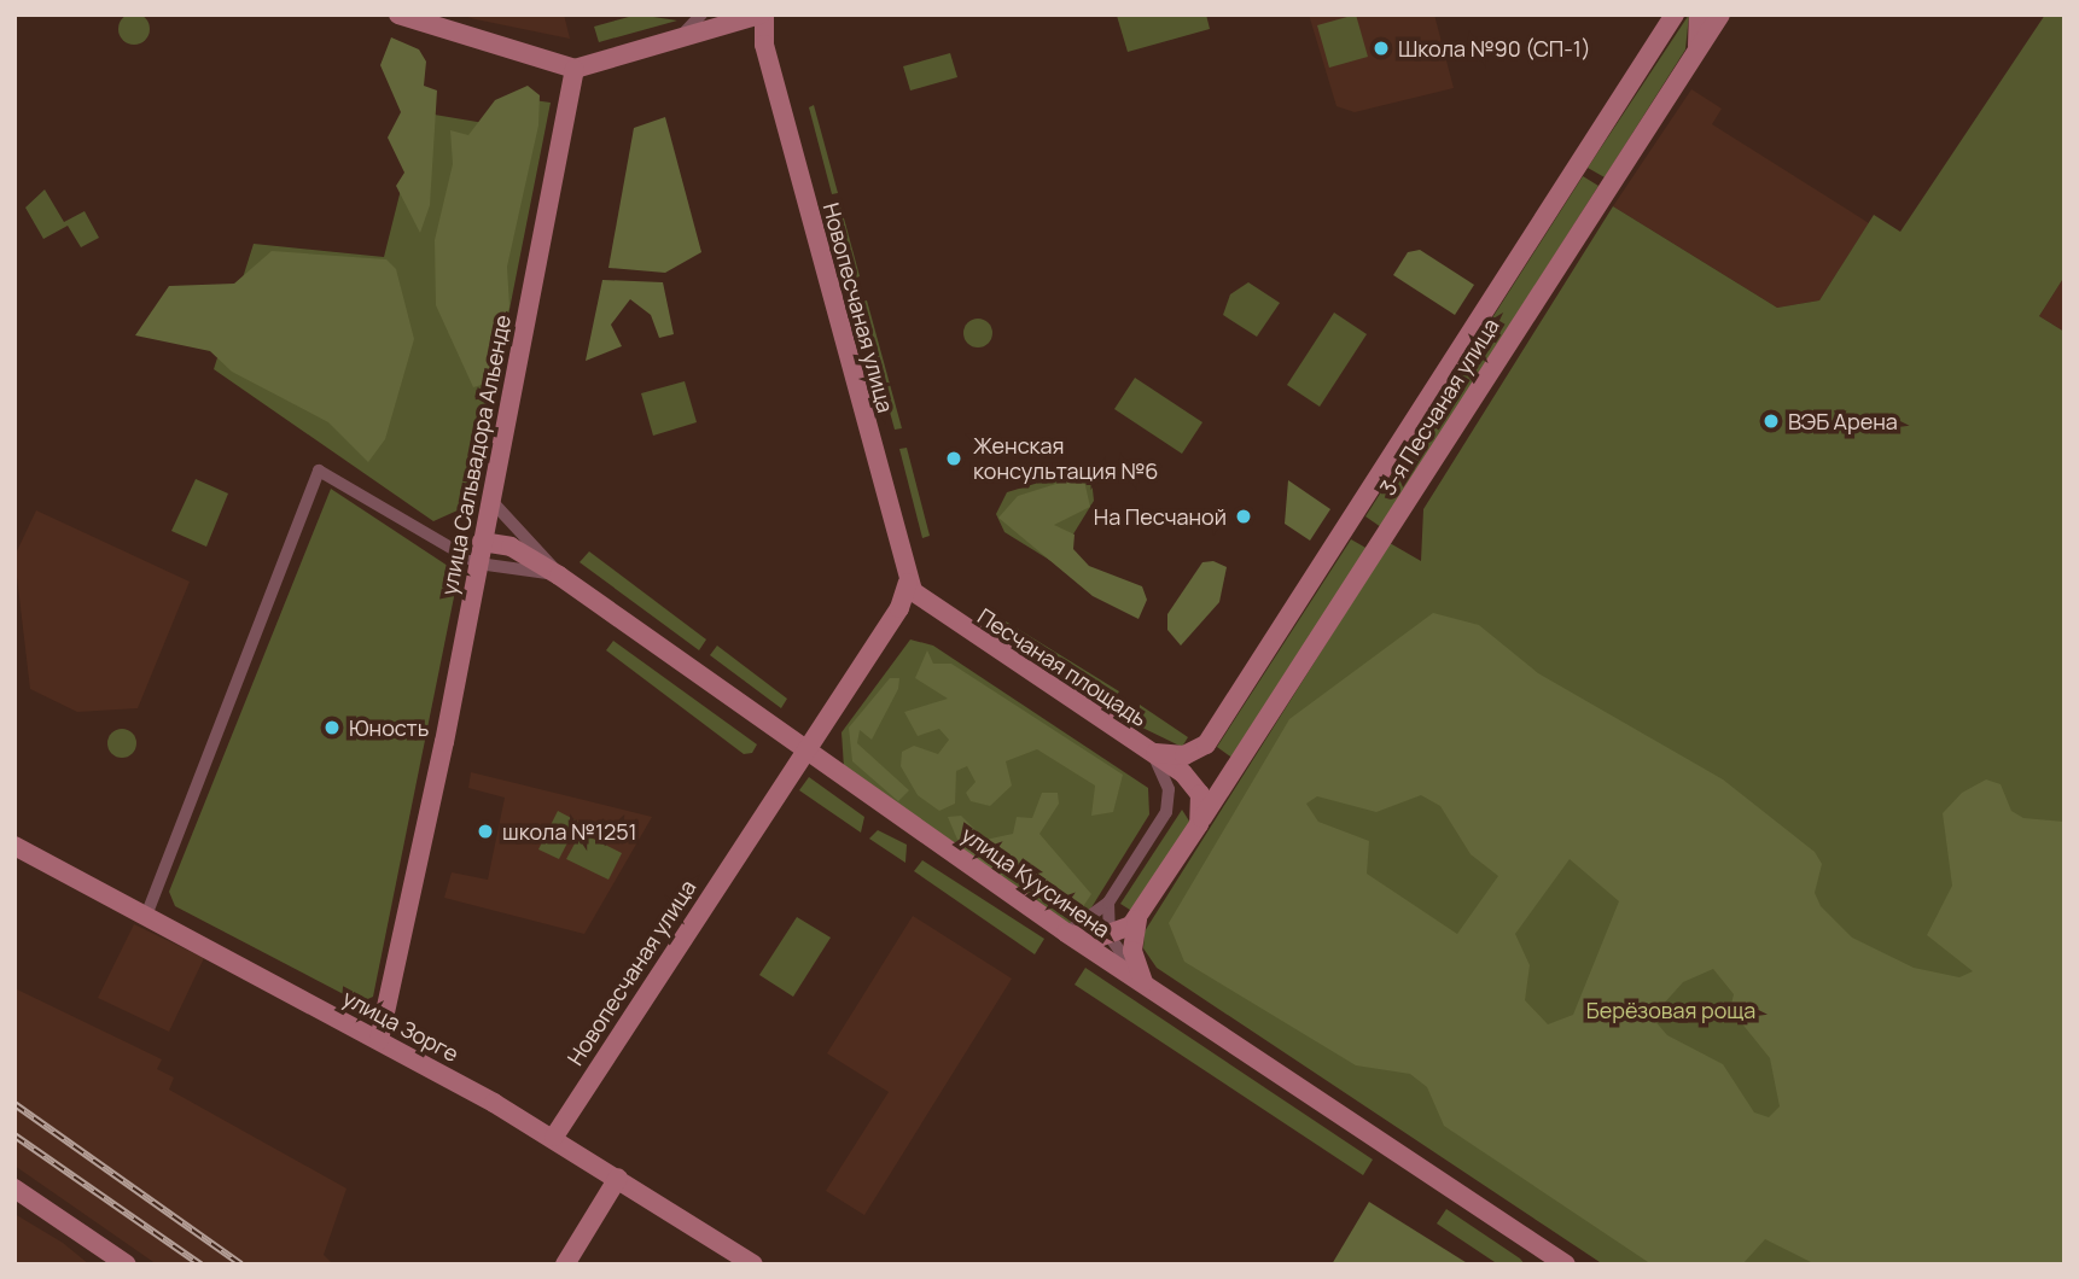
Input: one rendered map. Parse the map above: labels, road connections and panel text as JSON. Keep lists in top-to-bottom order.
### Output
{
  "streets": {
    "street": [
      "Новопесчаная улица",
      "3-я Песчаная улица",
      "улица Сальвадора Альенде",
      "Песчаная площадь",
      "улица Куусинена",
      "улица Зорге"
    ]
  },
  "crossings": [
    ["Новопесчаная улица", "Песчаная площадь"],
    ["Новопесчаная улица", "улица Куусинена"],
    ["Новопесчаная улица", "улица Зорге"],
    ["3-я Песчаная улица", "Песчаная площадь"],
    ["улица Сальвадора Альенде", "улица Куусинена"],
    ["улица Сальвадора Альенде", "улица Зорге"],
    ["Песчаная площадь", "улица Куусинена"]
  ],
  "parks": ["Берёзовая роща"],
  "places": [
    "Школа №90 (СП-1)",
    "ВЭБ Арена",
    "Женская консультация №6",
    "На Песчаной",
    "Юность",
    "школа №1251"
  ]
}
